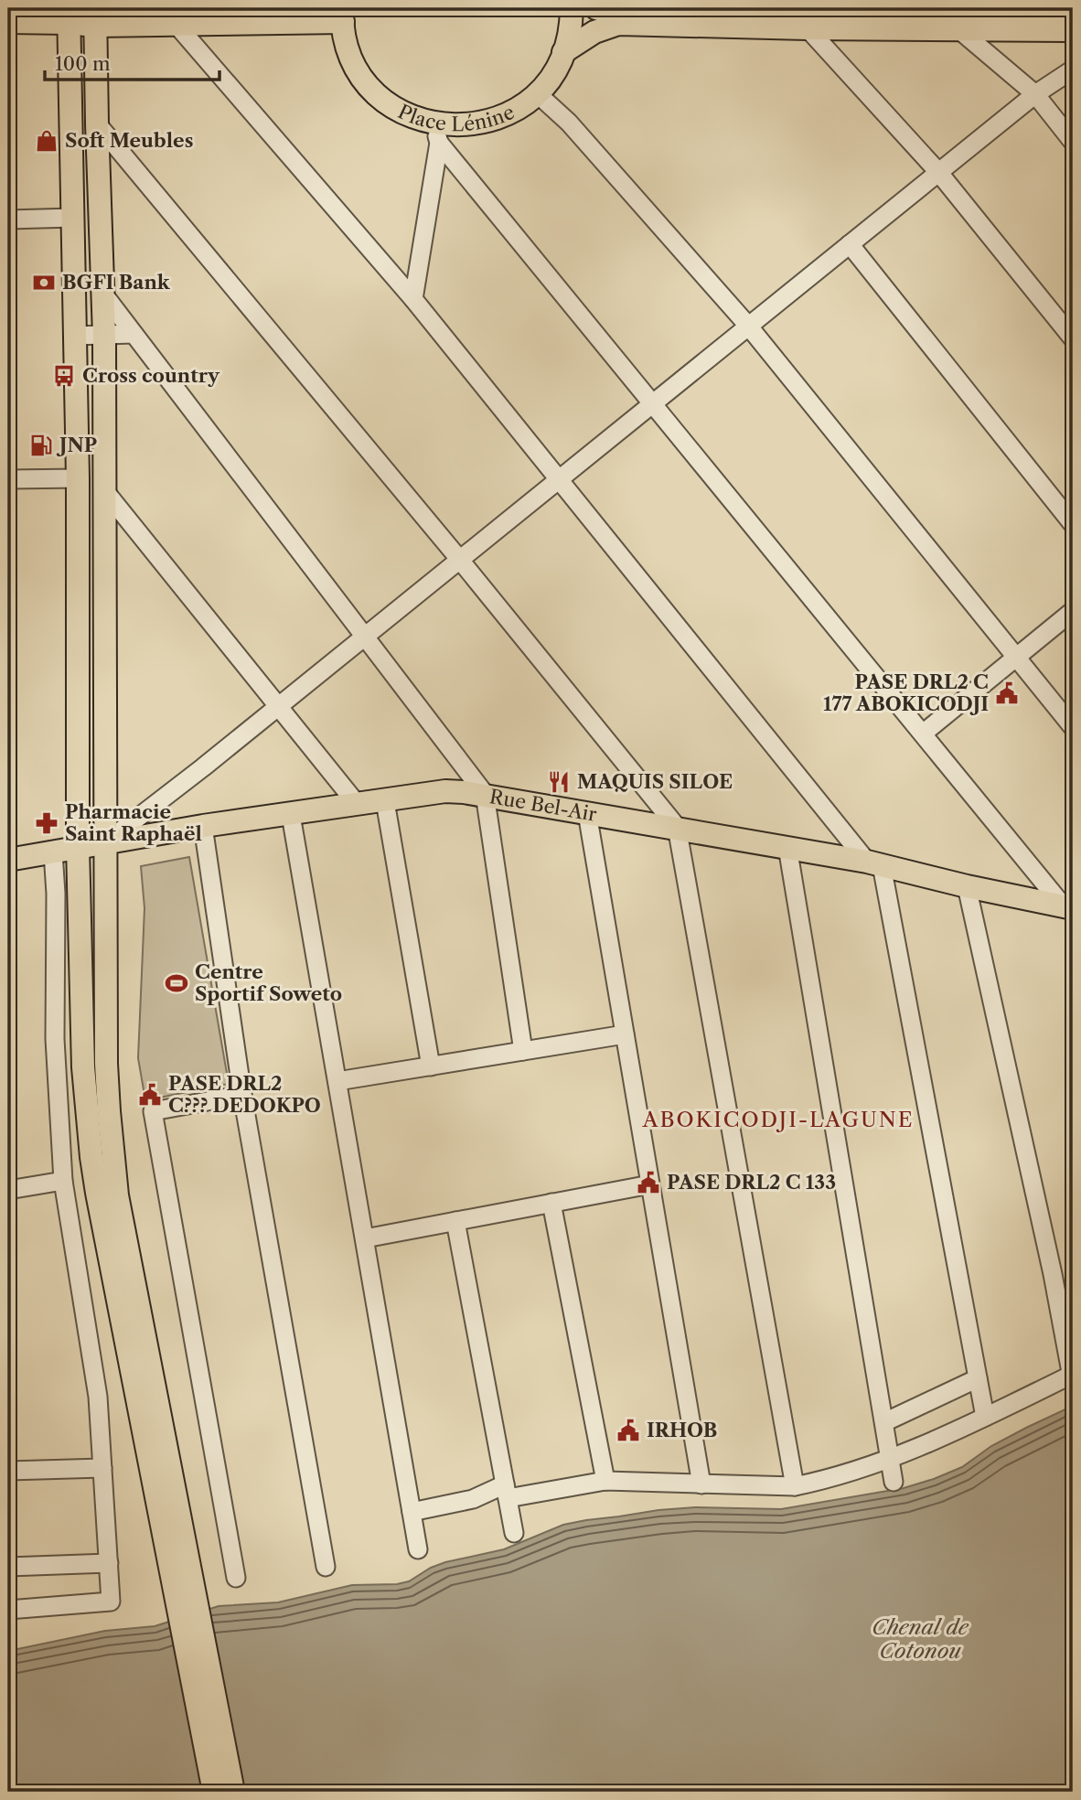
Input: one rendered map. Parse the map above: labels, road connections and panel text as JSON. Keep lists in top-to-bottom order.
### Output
{
  "streets": {
    "main road": ["Place Lénine", "Rue Bel-Air"]
  },
  "districts": ["ABOKICODJI-LAGUNE"],
  "water": ["Chenal de Cotonou"],
  "places": {
    "shop": ["Soft Meubles"],
    "bank": ["BGFI Bank"],
    "bus stop": ["Cross country"],
    "fuel station": ["JNP"],
    "public building": [
      "PASE DRL2 C 177 ABOKICODJI",
      "PASE DRL2 C??? DEDOKPO",
      "PASE DRL2 C 133",
      "IRHOB"
    ],
    "restaurant": ["MAQUIS SILOE"],
    "pharmacy": ["Pharmacie Saint Raphaël"],
    "sports": ["Centre Sportif Soweto"]
  },
  "scale_bar": "100 m"
}
